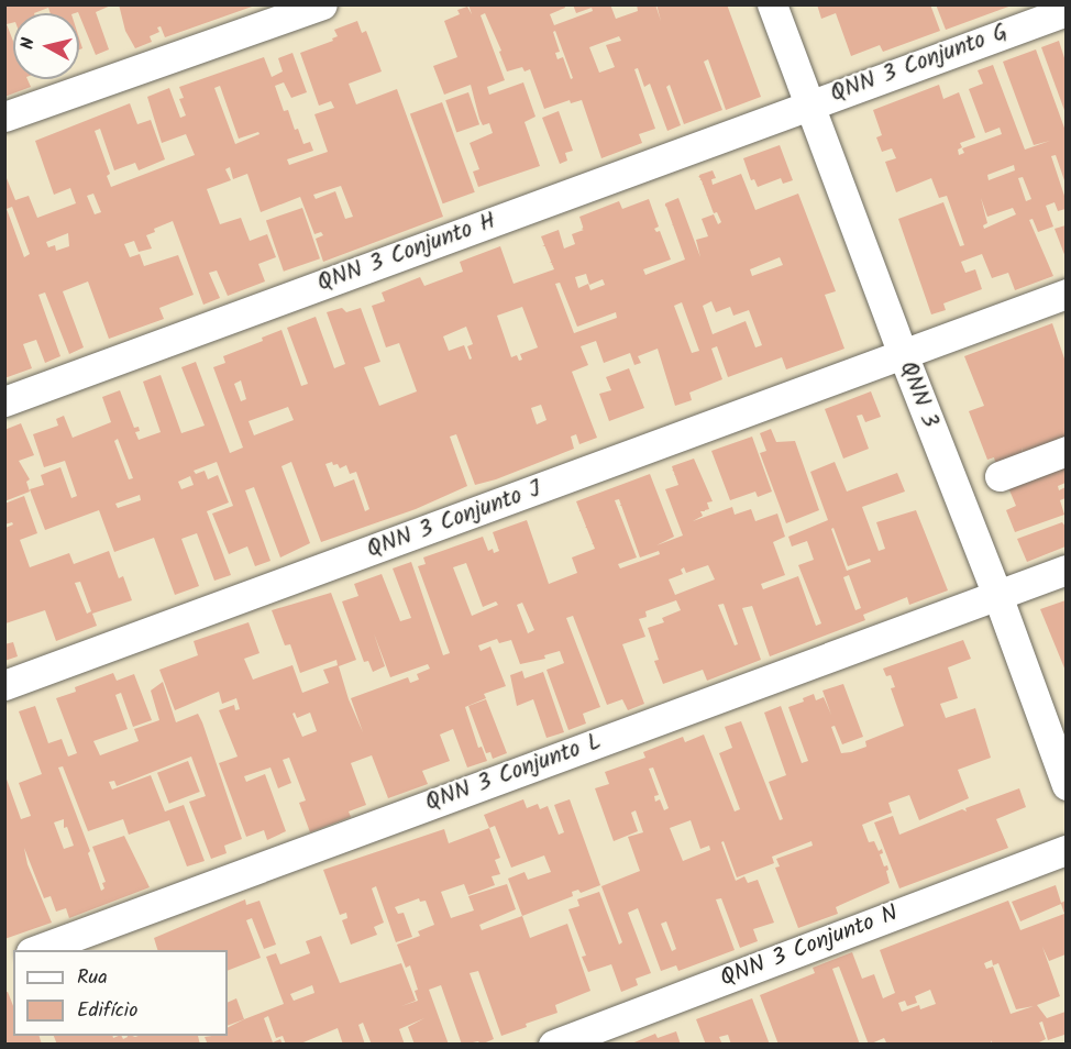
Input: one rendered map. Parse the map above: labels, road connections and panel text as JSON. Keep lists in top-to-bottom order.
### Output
{
  "streets": {
    "street": [
      "QNN 3 Conjunto G",
      "QNN 3 Conjunto H",
      "QNN 3",
      "QNN 3 Conjunto J",
      "QNN 3 Conjunto L",
      "QNN 3 Conjunto N"
    ]
  },
  "crossings": [
    ["QNN 3 Conjunto G", "QNN 3 Conjunto H"],
    ["QNN 3 Conjunto G", "QNN 3"],
    ["QNN 3 Conjunto H", "QNN 3"],
    ["QNN 3", "QNN 3 Conjunto J"],
    ["QNN 3", "QNN 3 Conjunto L"]
  ],
  "legend": ["Rua", "Edifício"],
  "north": "left"
}
